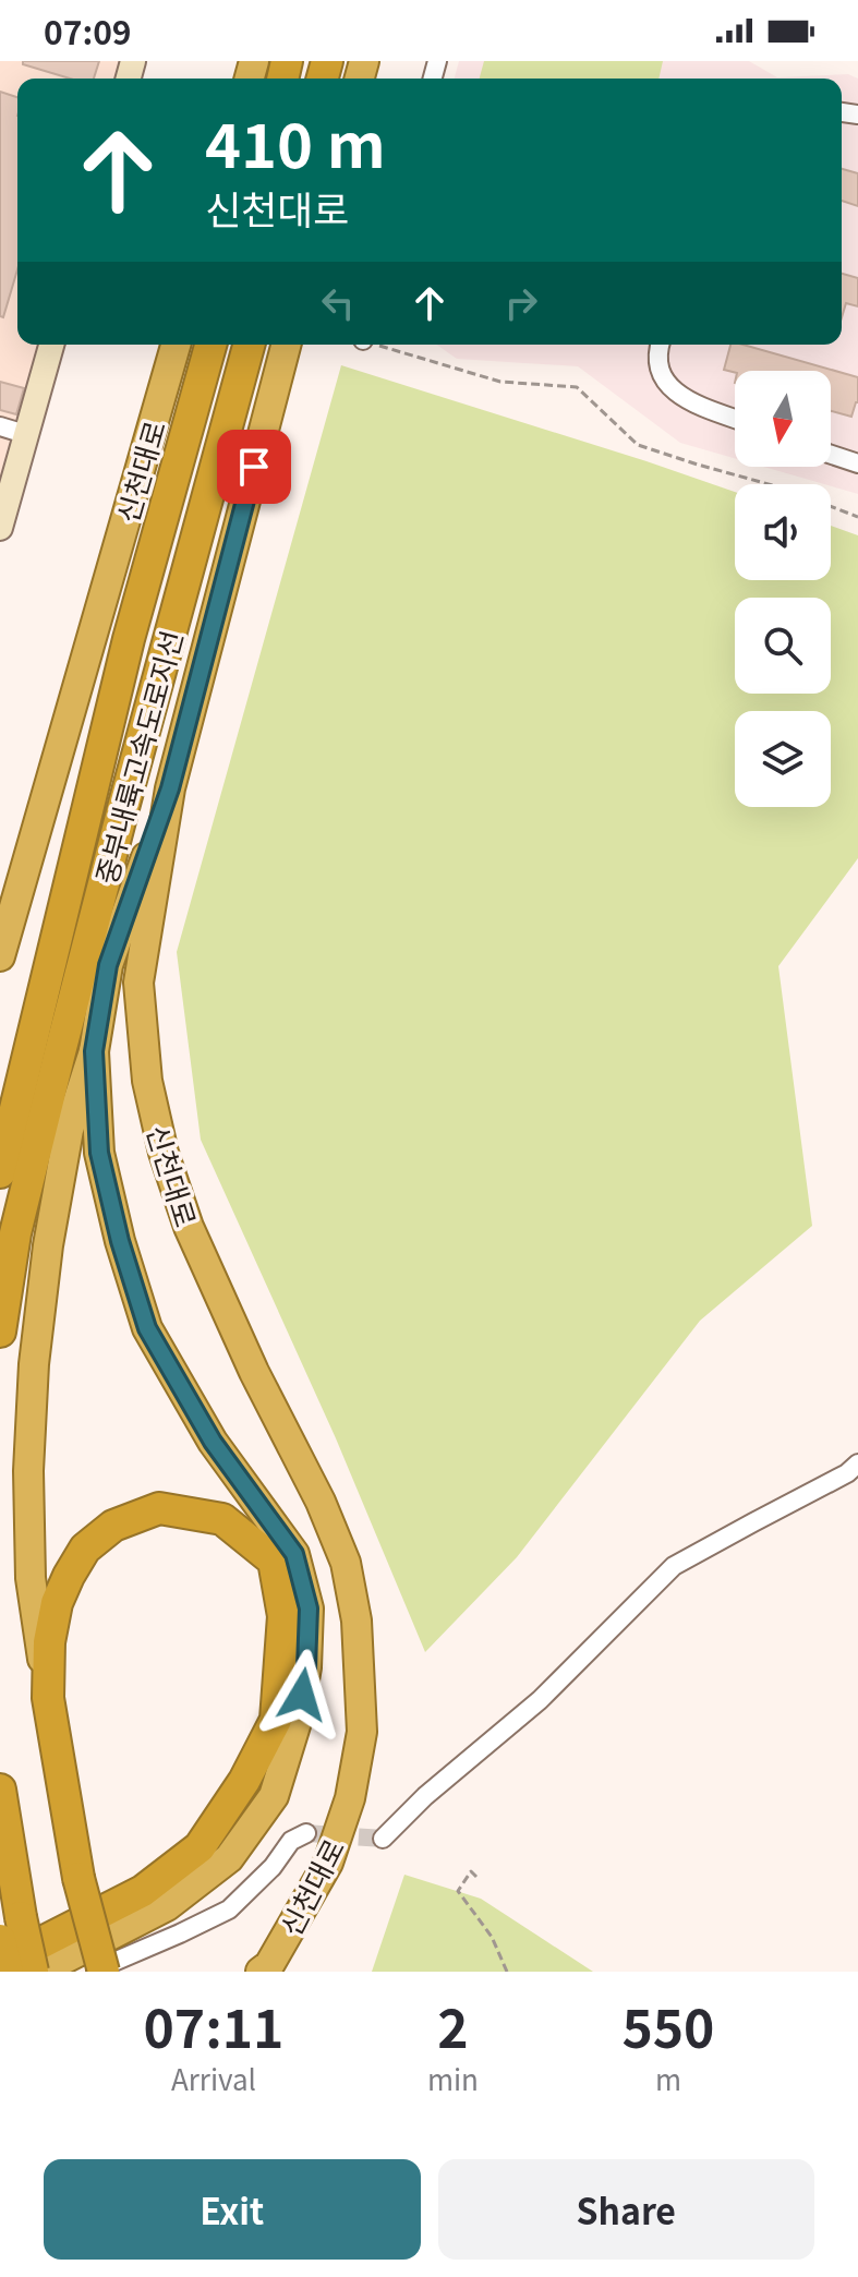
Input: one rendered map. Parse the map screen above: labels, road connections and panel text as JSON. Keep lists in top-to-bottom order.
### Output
{
  "streets": {
    "highway": ["신천대로", "중부내륙고속도로지선"]
  },
  "north": "bottom",
  "page": {
    "status": "07:09",
    "turn": ["410 m", "신천대로"],
    "eta": [
      "07:11",
      "Arrival",
      "2",
      "min",
      "550",
      "m"
    ],
    "buttons": ["Exit", "Share"]
  }
}
